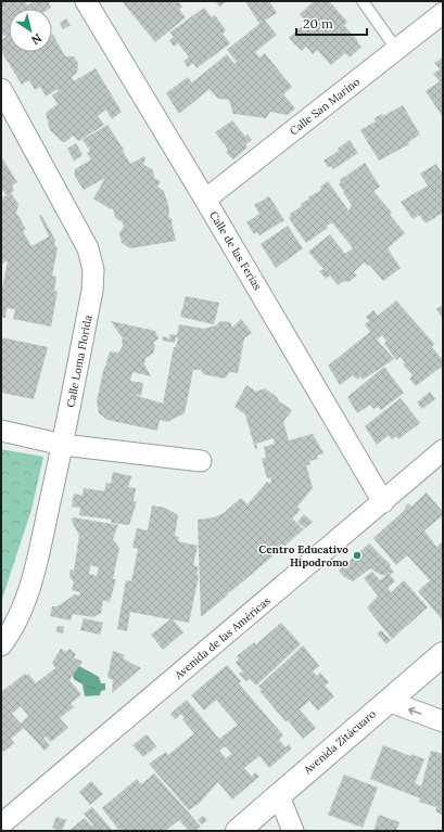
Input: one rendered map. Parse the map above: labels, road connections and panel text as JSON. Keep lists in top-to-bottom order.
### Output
{
  "streets": {
    "street": [
      "Calle San Marino",
      "Calle de las Ferias",
      "Calle Loma Florida",
      "Avenida de las Américas",
      "Avenida Zitácuaro"
    ]
  },
  "crossings": [
    ["Calle San Marino", "Calle de las Ferias"],
    ["Calle de las Ferias", "Avenida de las Américas"]
  ],
  "places": ["Centro Educativo Hipodromo"],
  "scale_bar": "20 m",
  "north": "bottom right"
}
